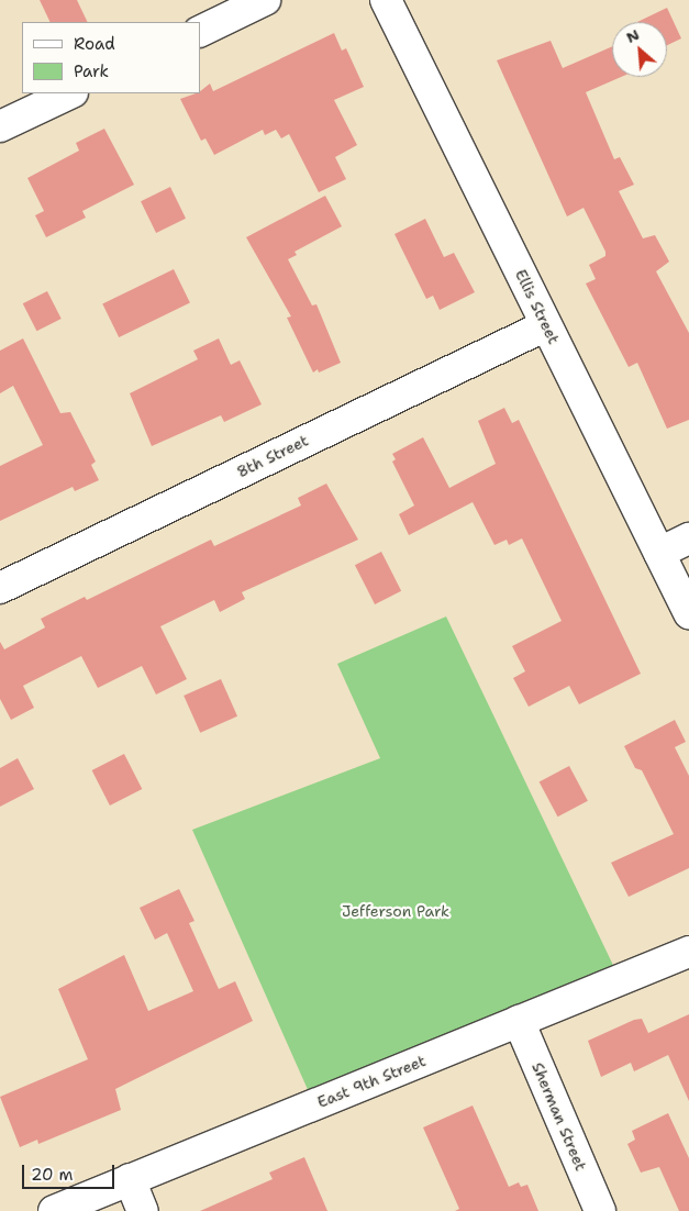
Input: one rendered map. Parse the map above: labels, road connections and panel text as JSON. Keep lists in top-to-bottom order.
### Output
{
  "streets": {
    "street": [
      "Ellis Street",
      "8th Street",
      "East 9th Street",
      "Sherman Street"
    ]
  },
  "crossings": [
    ["Ellis Street", "8th Street"],
    ["East 9th Street", "Sherman Street"]
  ],
  "parks": ["Jefferson Park"],
  "legend": ["Road", "Park"],
  "scale_bar": "20 m",
  "north": "top left"
}
